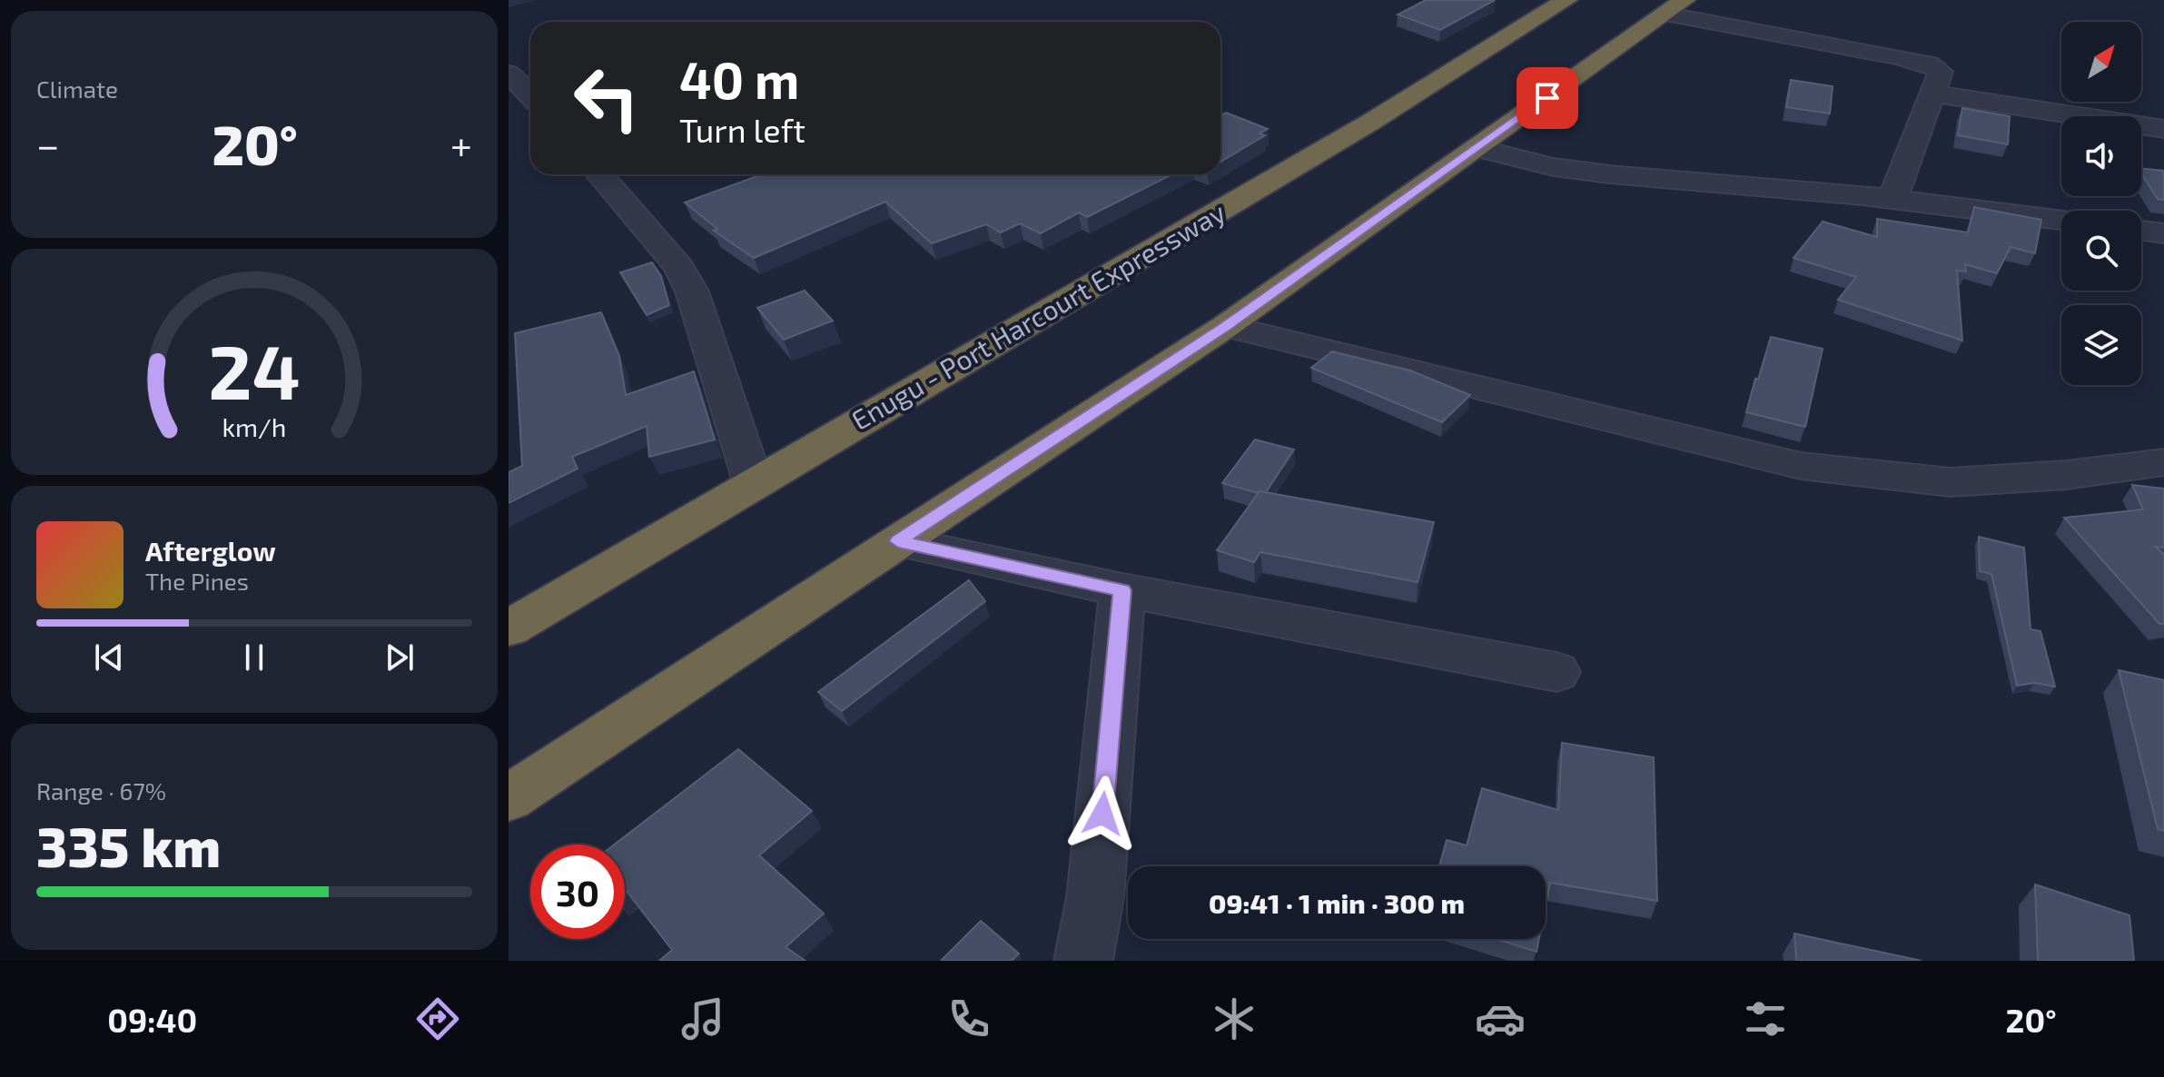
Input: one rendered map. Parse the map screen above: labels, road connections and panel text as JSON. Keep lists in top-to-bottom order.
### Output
{
  "streets": {
    "highway": ["Enugu - Port Harcourt Expressway"]
  },
  "north": "top right",
  "page": {
    "tile": [
      "Climate",
      ["Range · 67%", "335 km"]
    ],
    "turn": ["40 m", "Turn left"],
    "heat": ["−", "20°", "+"],
    "song": ["Afterglow", "The Pines"],
    "limit": "30",
    "trip": "09:41 · 1 min · 300 m",
    "tabs": ["09:40", "20°"],
    "gauge": ["24", "km/h"]
  }
}
